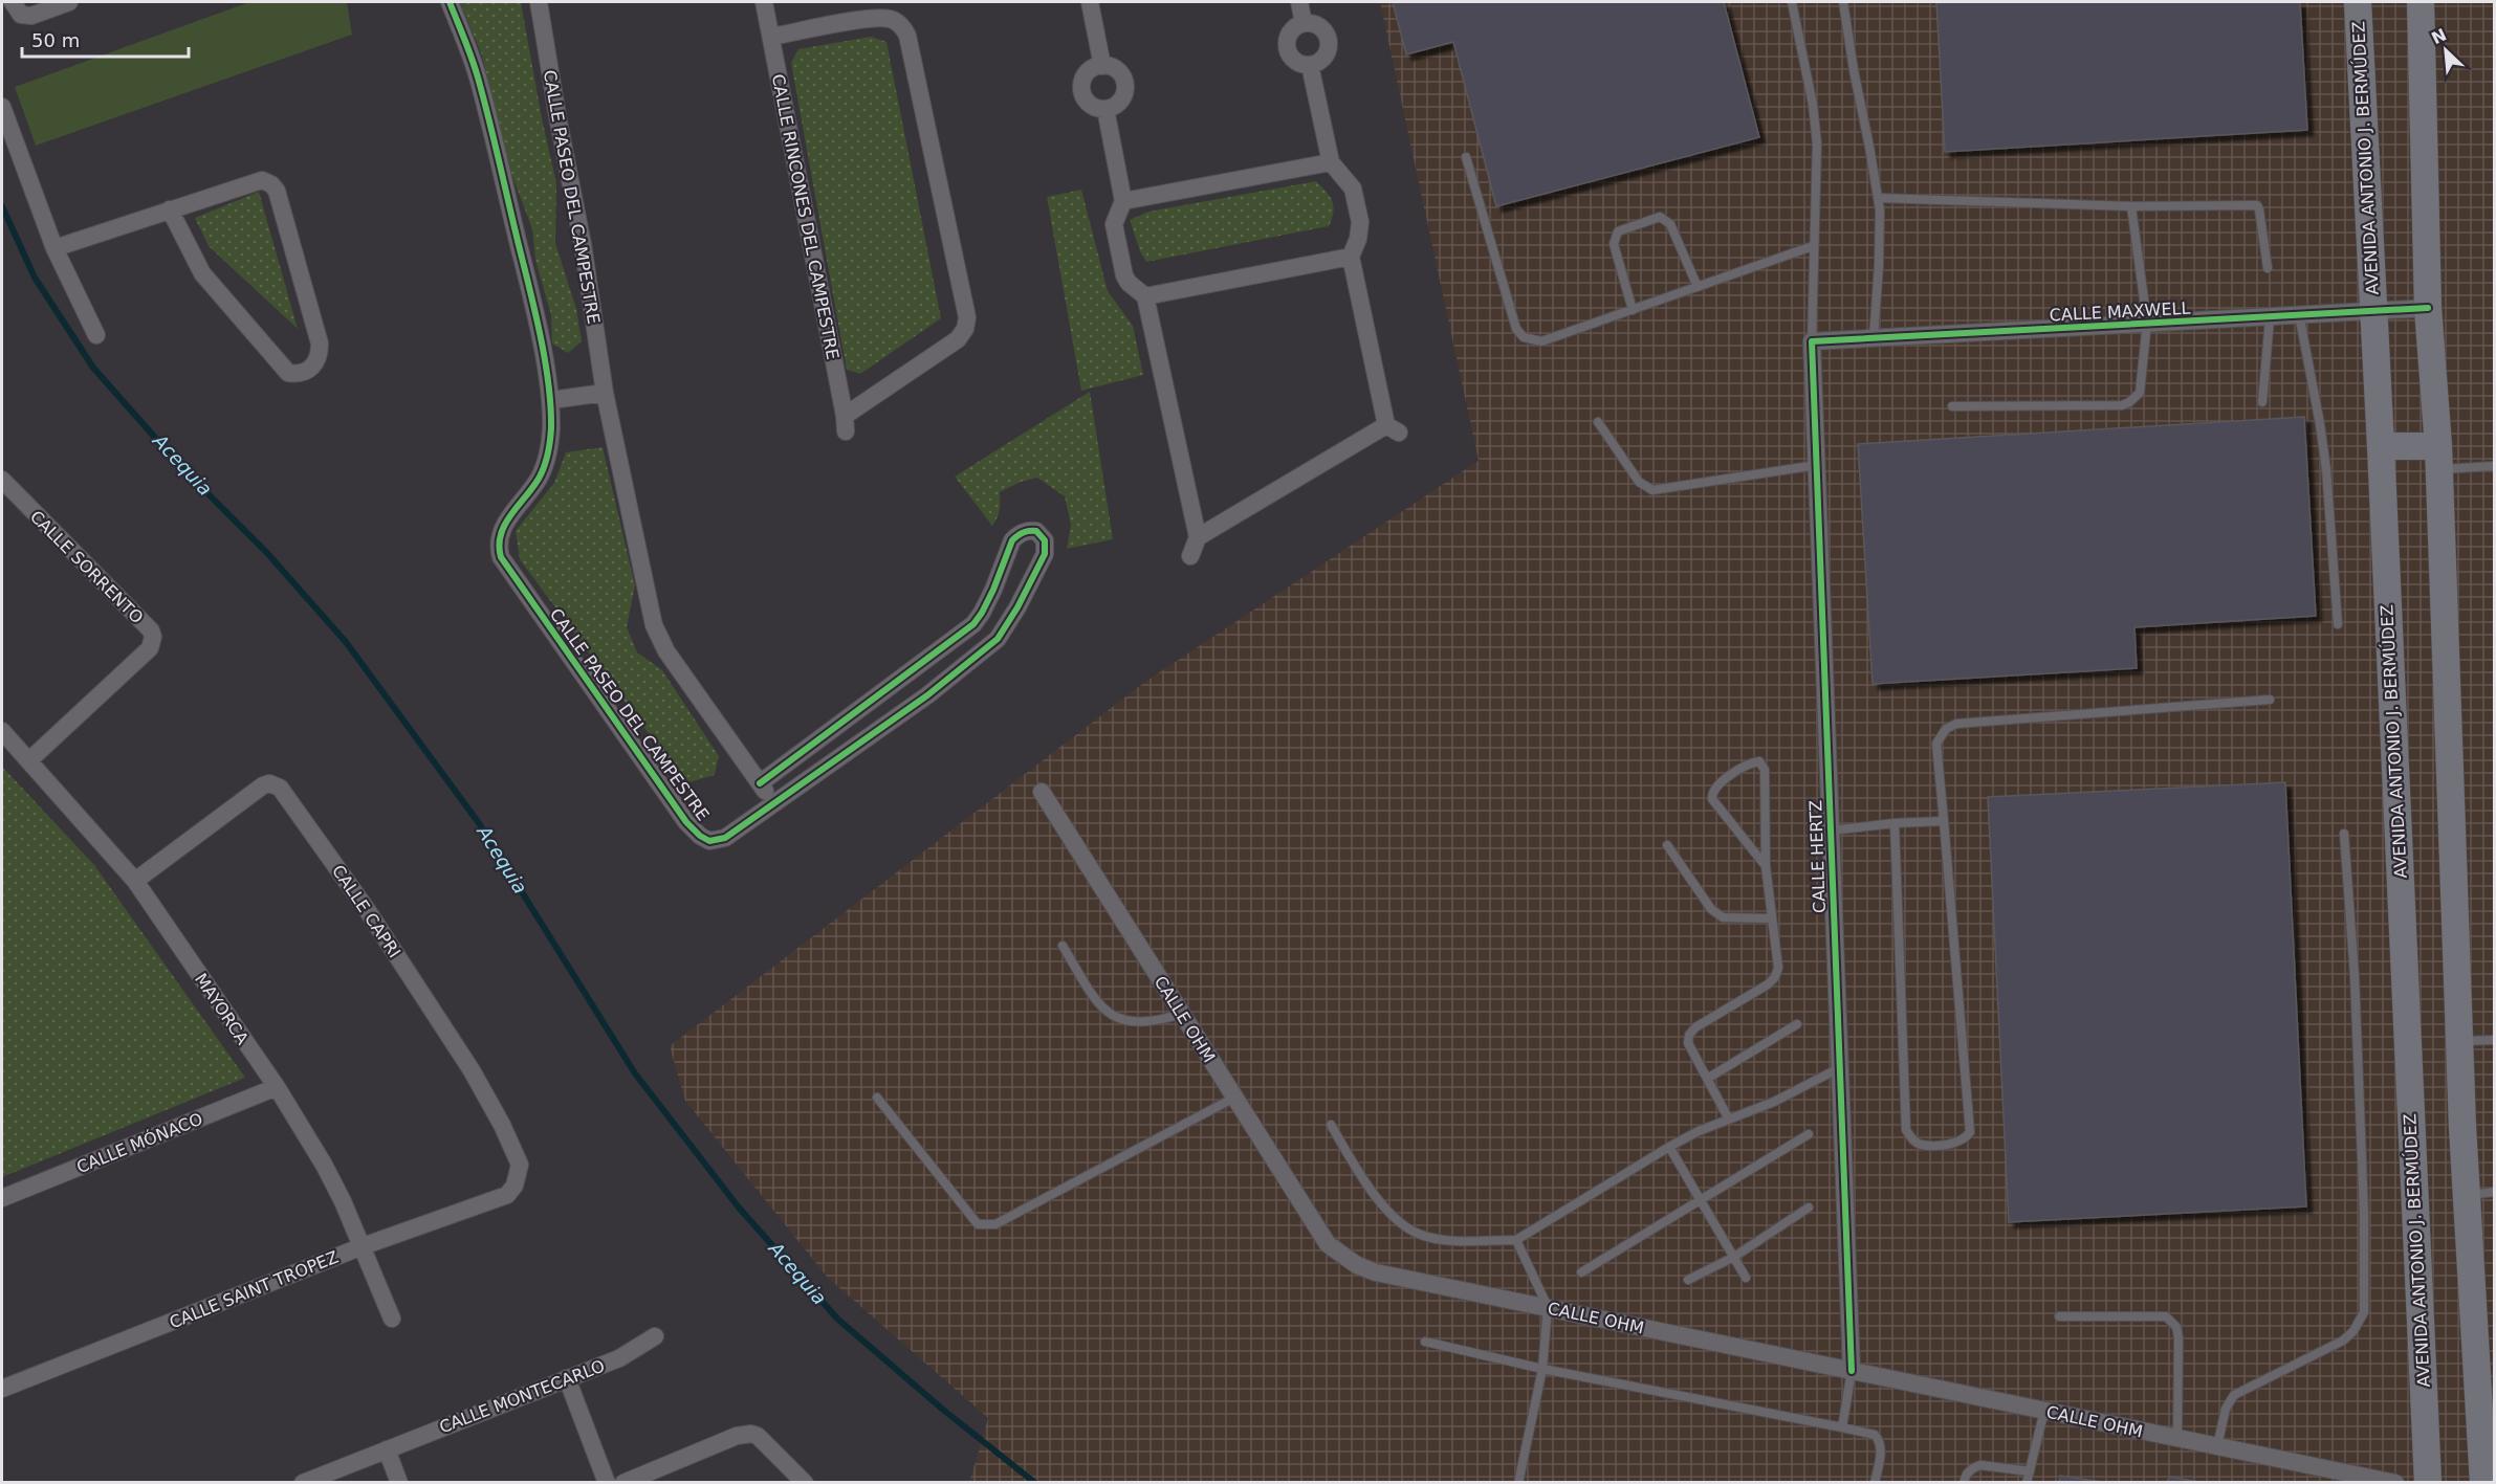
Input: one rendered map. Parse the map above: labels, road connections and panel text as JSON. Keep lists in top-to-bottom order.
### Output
{
  "streets": {
    "main road": ["AVENIDA ANTONIO J. BERMÚDEZ"],
    "street": [
      "CALLE PASEO DEL CAMPESTRE",
      "CALLE RINCONES DEL CAMPESTRE",
      "CALLE MAXWELL",
      "CALLE SORRENTO",
      "CALLE HERTZ",
      "CALLE CAPRI",
      "MAYORCA",
      "CALLE OHM",
      "CALLE MÓNACO",
      "CALLE SAINT TROPEZ",
      "CALLE MONTECARLO"
    ]
  },
  "crossings": [
    ["AVENIDA ANTONIO J. BERMÚDEZ", "CALLE MAXWELL"],
    ["CALLE MAXWELL", "CALLE HERTZ"],
    ["CALLE SORRENTO", "MAYORCA"],
    ["CALLE HERTZ", "CALLE OHM"],
    ["CALLE CAPRI", "MAYORCA"],
    ["CALLE CAPRI", "CALLE SAINT TROPEZ"],
    ["MAYORCA", "CALLE MÓNACO"],
    ["MAYORCA", "CALLE SAINT TROPEZ"]
  ],
  "water": ["Acequia"],
  "scale_bar": "50 m",
  "north": "top left"
}
